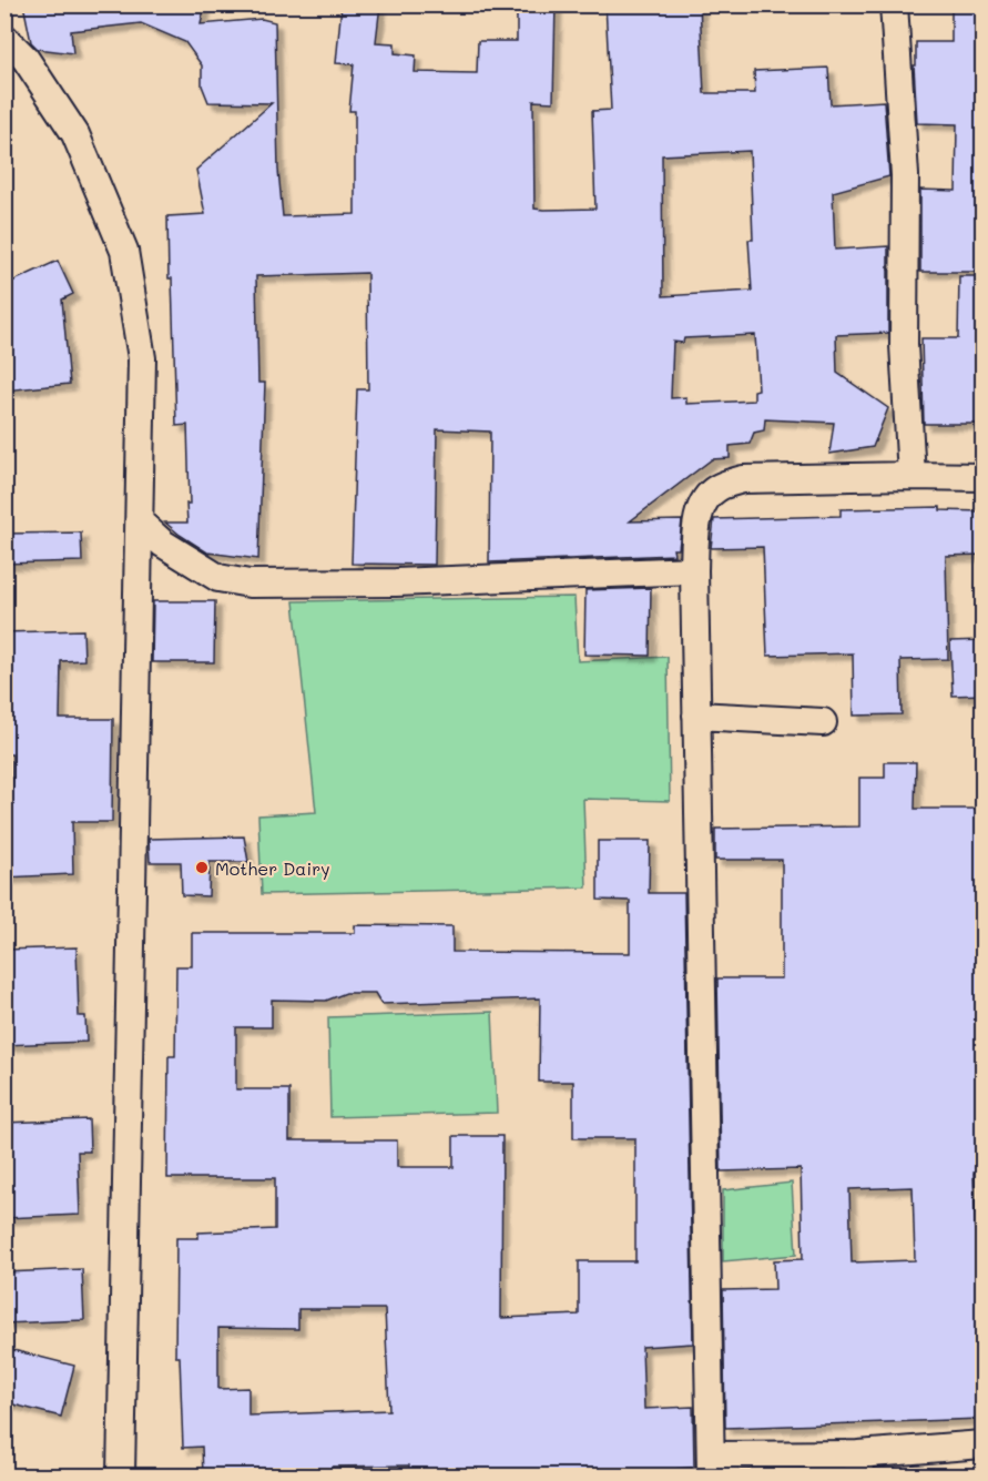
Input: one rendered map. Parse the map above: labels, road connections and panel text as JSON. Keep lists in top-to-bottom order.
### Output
{
  "places": ["Mother Dairy"]
}
